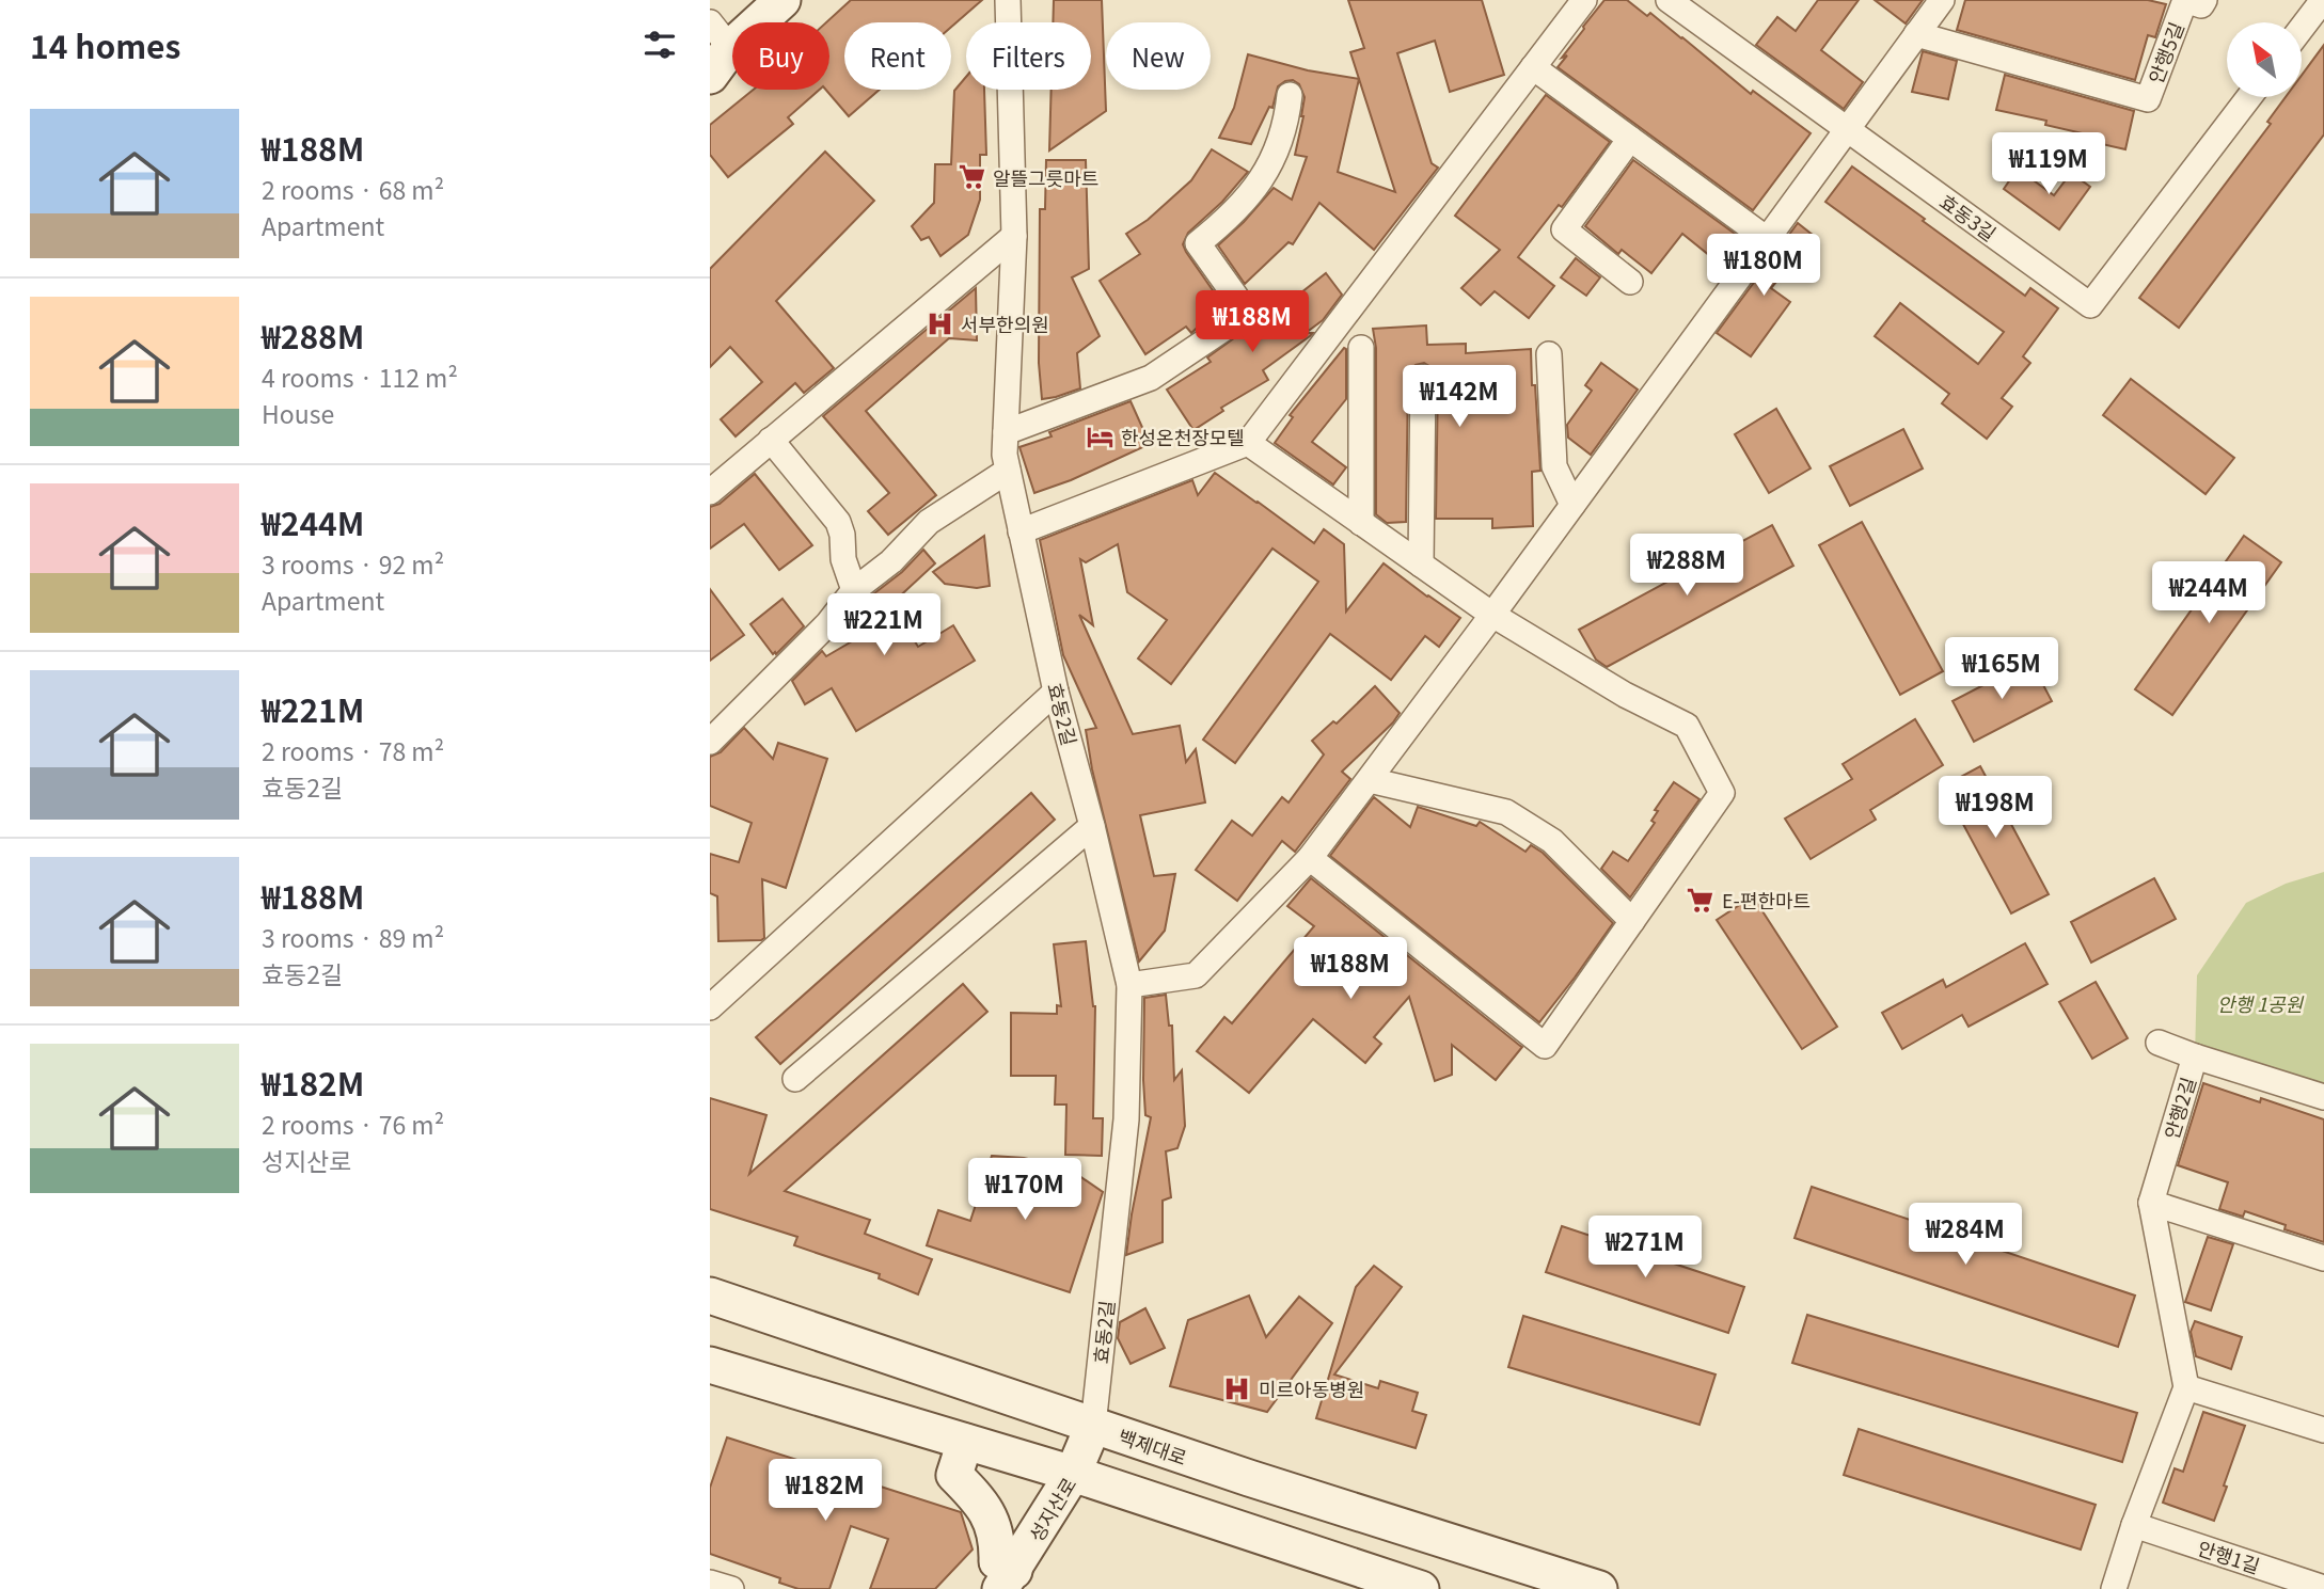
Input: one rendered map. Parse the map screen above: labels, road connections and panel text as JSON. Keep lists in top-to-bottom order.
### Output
{
  "streets": {
    "street": [
      "안행5길",
      "효동3길",
      "효동2길",
      "안행2길",
      "백제대로",
      "성지산로",
      "안행1길"
    ]
  },
  "crossings": [
    ["효동2길", "백제대로"],
    ["효동2길", "성지산로"],
    ["백제대로", "성지산로"]
  ],
  "parks": ["안행 1공원"],
  "places": {
    "supermarket": ["알뜰그릇마트", "E-편한마트"],
    "hospital": ["서부한의원", "미르아동병원"],
    "hotel": ["한성온천장모텔"]
  },
  "north": "top left",
  "page": {
    "heading": "14 homes",
    "chip": [
      "Buy",
      "Rent",
      "Filters",
      "New"
    ],
    "list": [
      {
        "name": "₩188M",
        "note": "2 rooms · 68 m² · Apartment"
      },
      {
        "name": "₩288M",
        "note": "4 rooms · 112 m² · House"
      },
      {
        "name": "₩244M",
        "note": "3 rooms · 92 m² · Apartment"
      },
      {
        "name": "₩221M",
        "note": "2 rooms · 78 m² · 효동2길"
      },
      {
        "name": "₩188M",
        "note": "3 rooms · 89 m² · 효동2길"
      },
      {
        "name": "₩182M",
        "note": "2 rooms · 76 m² · 성지산로"
      }
    ],
    "price": [
      "₩119M",
      "₩180M",
      "₩188M",
      "₩142M",
      "₩288M",
      "₩244M",
      "₩221M",
      "₩165M",
      "₩198M",
      "₩188M",
      "₩170M",
      "₩284M",
      "₩271M",
      "₩182M"
    ]
  }
}
